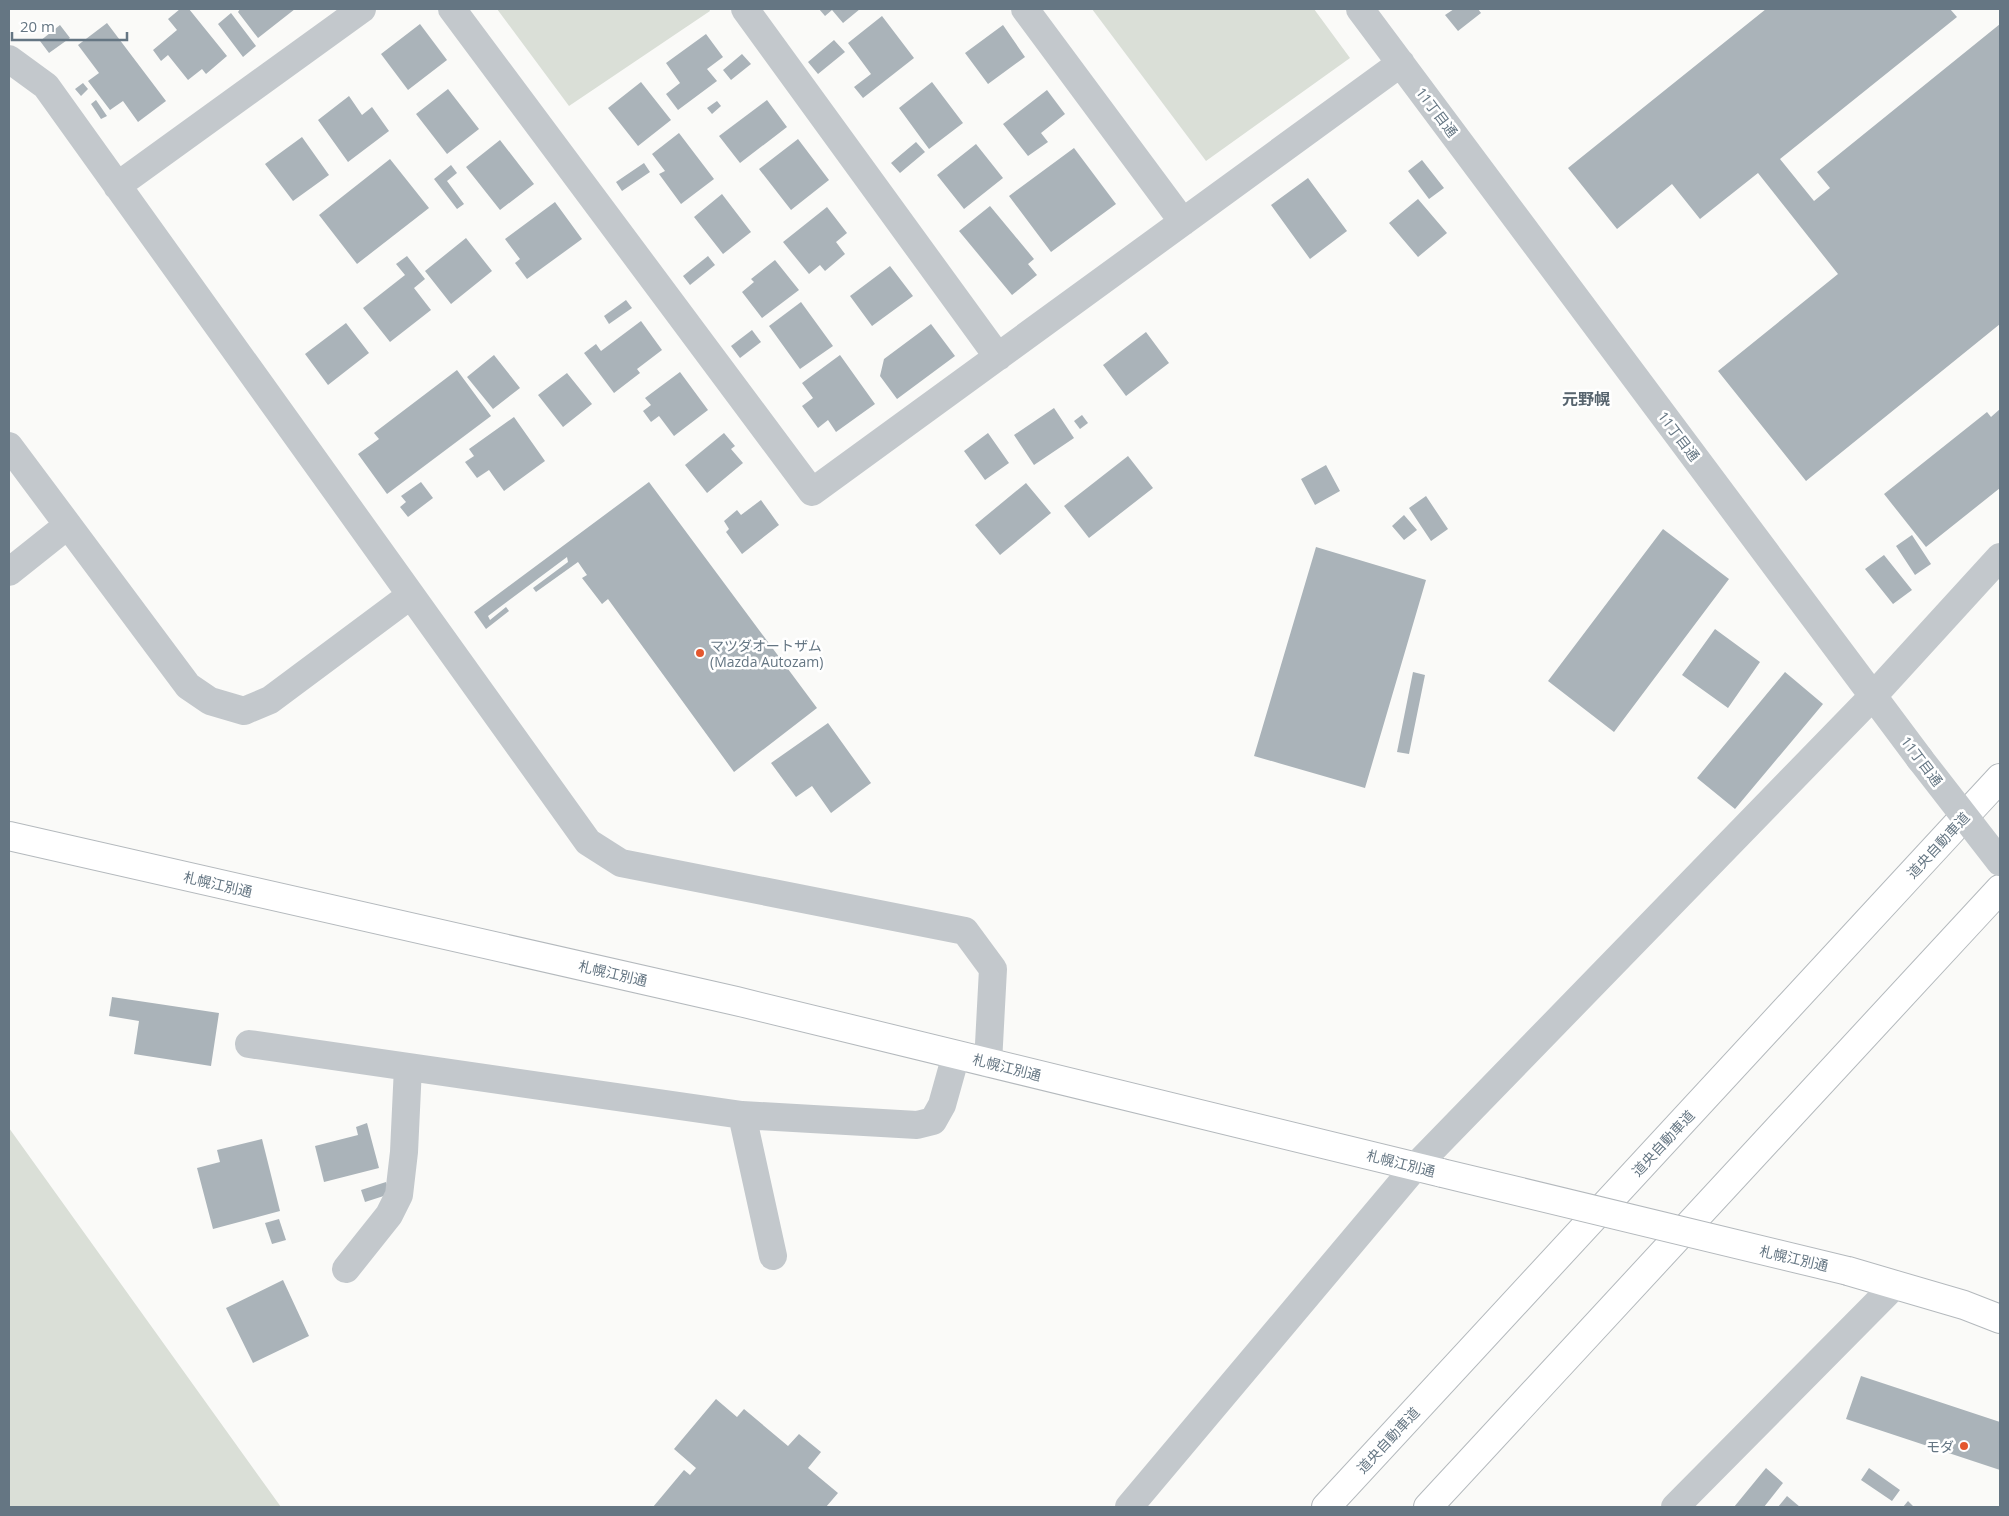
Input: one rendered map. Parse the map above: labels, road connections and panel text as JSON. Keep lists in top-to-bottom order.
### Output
{
  "streets": {
    "highway": ["道央自動車道", "札幌江別通"],
    "street": ["11丁目通"]
  },
  "districts": ["元野幌"],
  "places": ["マツダオートザム (Mazda Autozam)", "モダ"],
  "scale_bar": "20 m"
}
